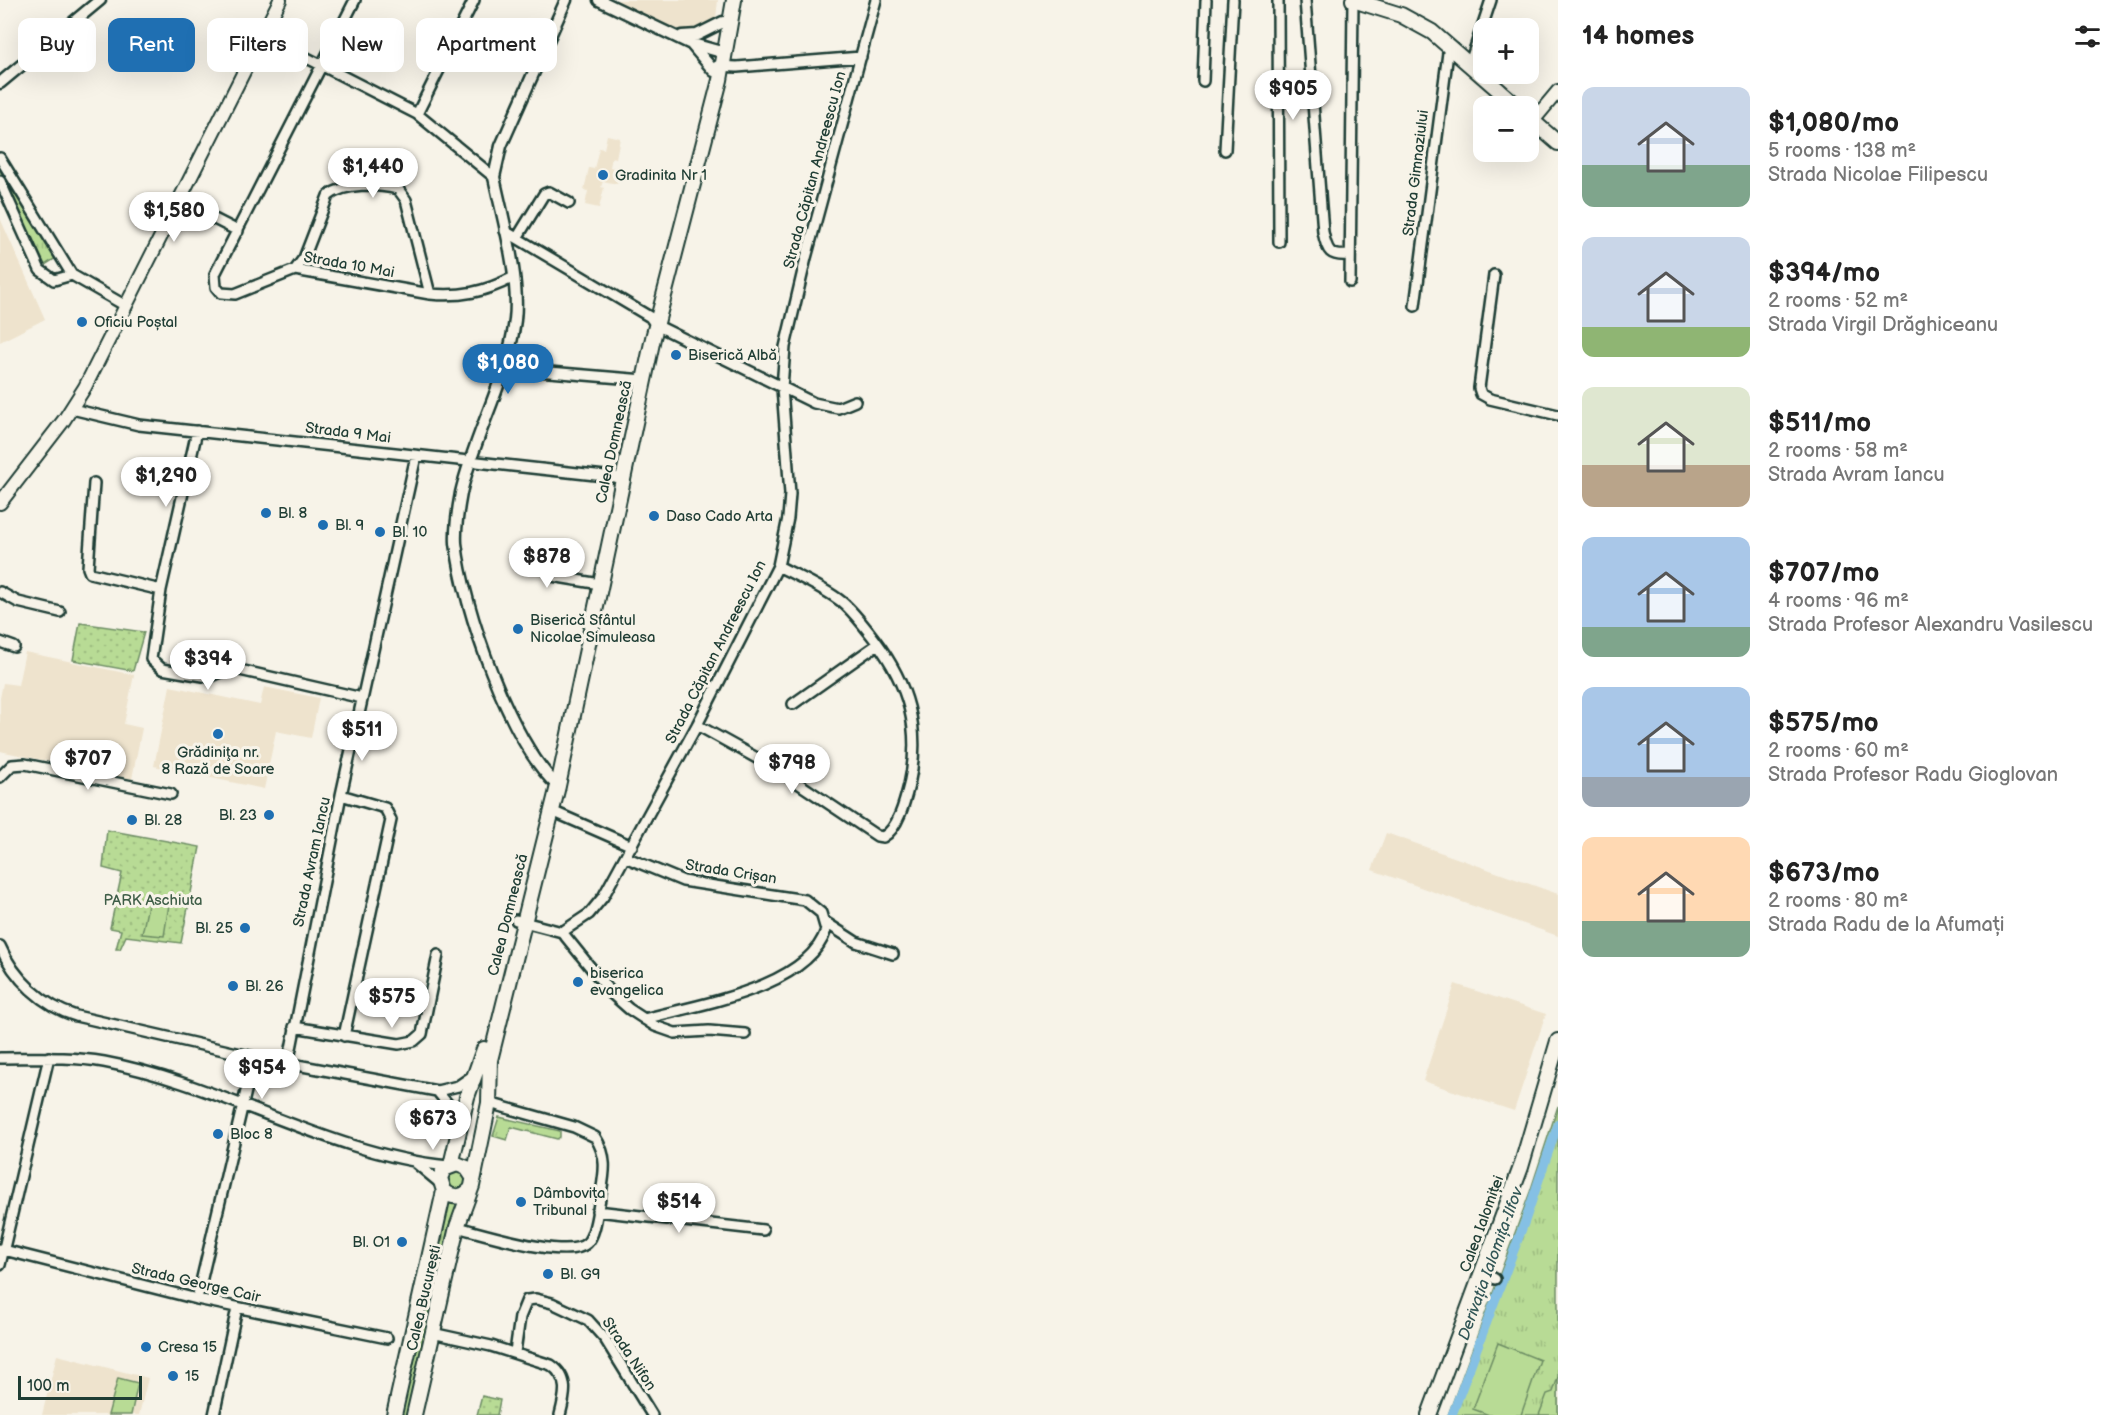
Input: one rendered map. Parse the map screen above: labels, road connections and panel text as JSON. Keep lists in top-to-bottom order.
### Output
{
  "streets": {
    "main road": ["Calea Domnească", "Calea Ialomiței", "Calea București"],
    "street": [
      "Strada Căpitan Andreescu Ion",
      "Strada Gimnaziului",
      "Strada 10 Mai",
      "Strada 9 Mai",
      "Strada Avram Iancu",
      "Strada Crișan",
      "Strada George Cair",
      "Strada Nifon"
    ]
  },
  "crossings": [
    ["Strada Căpitan Andreescu Ion", "Strada Crișan"],
    ["Strada 9 Mai", "Calea Domnească"],
    ["Strada 9 Mai", "Strada Avram Iancu"],
    ["Calea Domnească", "Calea București"]
  ],
  "water": ["Derivația Ialomița-Ilfov"],
  "parks": ["PARK Aschiuta"],
  "places": [
    "Gradinita Nr 1",
    "Oficiu Poștal",
    "Biserică Albă",
    "Bl. 8",
    "Daso Cado Arta",
    "Bl. 9",
    "Bl. 10",
    "Biserică Sfântul Nicolae Simuleasa",
    "Grădiniţa nr. 8 Rază de Soare",
    "Bl. 23",
    "Bl. 28",
    "Bl. 25",
    "biserica evangelica",
    "Bl. 26",
    "Bloc 8",
    "Dâmbovița Tribunal",
    "Bl. O1",
    "Bl. G9",
    "Cresa 15",
    "15"
  ],
  "scale_bar": "100 m",
  "page": {
    "heading": "14 homes",
    "map_buttons": ["+", "−"],
    "chip": [
      "Buy",
      "Rent",
      "Filters",
      "New",
      "Apartment"
    ],
    "price": [
      "$905",
      "$1,440",
      "$1,580",
      "$1,080",
      "$1,290",
      "$878",
      "$394",
      "$511",
      "$707",
      "$798",
      "$575",
      "$954",
      "$673",
      "$514"
    ],
    "list": [
      {
        "name": "$1,080/mo",
        "note": "5 rooms · 138 m² · Strada Nicolae Filipescu"
      },
      {
        "name": "$394/mo",
        "note": "2 rooms · 52 m² · Strada Virgil Drăghiceanu"
      },
      {
        "name": "$511/mo",
        "note": "2 rooms · 58 m² · Strada Avram Iancu"
      },
      {
        "name": "$707/mo",
        "note": "4 rooms · 96 m² · Strada Profesor Alexandru Vasilescu"
      },
      {
        "name": "$575/mo",
        "note": "2 rooms · 60 m² · Strada Profesor Radu Gioglovan"
      },
      {
        "name": "$673/mo",
        "note": "2 rooms · 80 m² · Strada Radu de la Afumați"
      }
    ],
    "scale": "100 m"
  }
}
